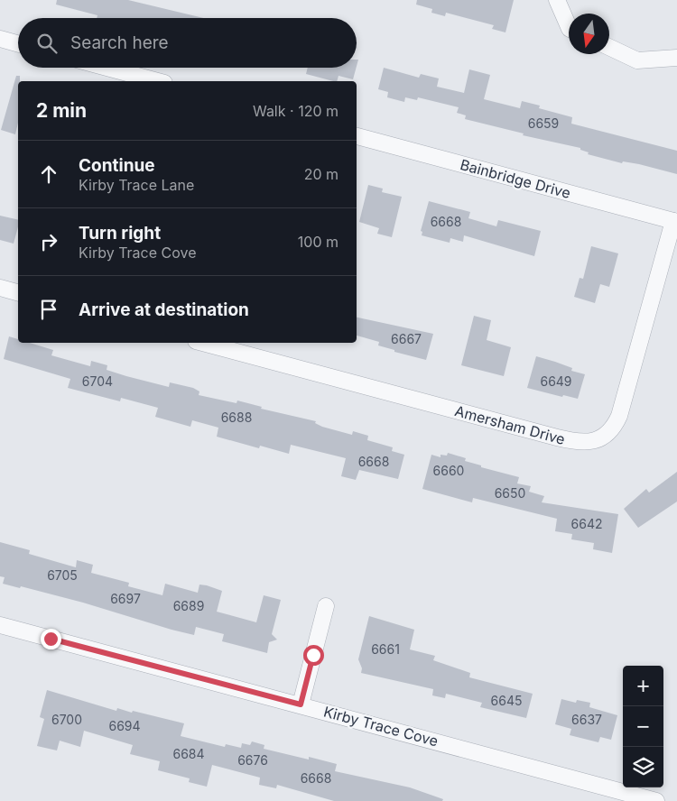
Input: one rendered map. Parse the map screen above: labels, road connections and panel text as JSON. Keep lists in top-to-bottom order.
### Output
{
  "streets": {
    "street": ["Bainbridge Drive", "Amersham Drive", "Kirby Trace Cove"]
  },
  "crossings": [
    ["Bainbridge Drive", "Amersham Drive"]
  ],
  "house_numbers": [
    "6659",
    "6668",
    "6667",
    "6704",
    "6649",
    "6688",
    "6668",
    "6660",
    "6650",
    "6642",
    "6705",
    "6697",
    "6689",
    "6661",
    "6645",
    "6700",
    "6637",
    "6694",
    "6684",
    "6676",
    "6668"
  ],
  "north": "bottom",
  "page": {
    "search": "Search here",
    "heading": ["2 min", "Walk · 120 m"],
    "list": [
      ["Continue", "Kirby Trace Lane", "20 m"],
      ["Turn right", "Kirby Trace Cove", "100 m"],
      "Arrive at destination"
    ],
    "map_buttons": ["+", "−"]
  }
}
